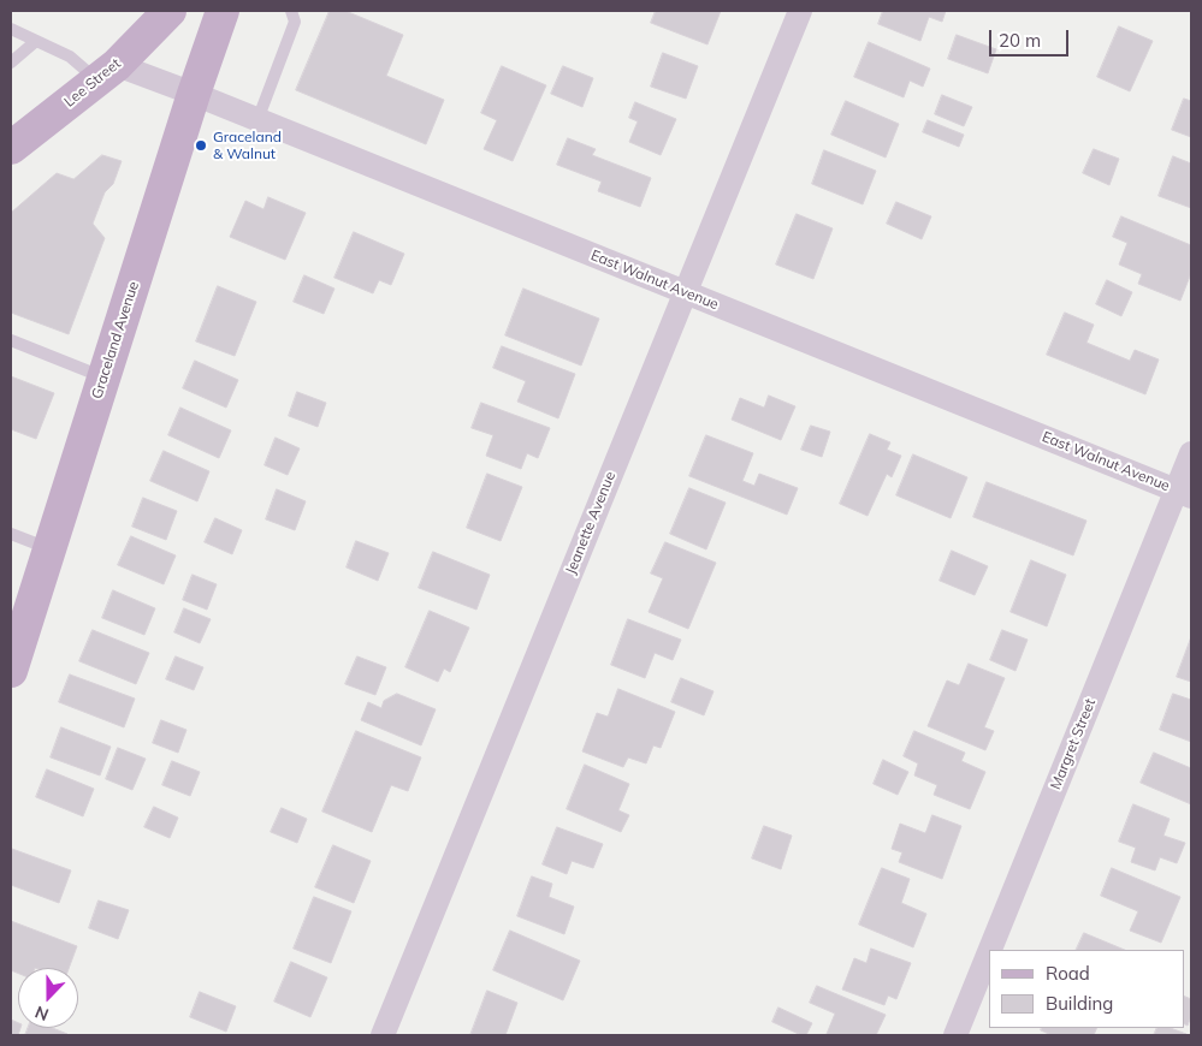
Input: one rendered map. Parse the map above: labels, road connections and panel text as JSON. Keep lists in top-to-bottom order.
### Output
{
  "streets": {
    "main road": ["Lee Street", "Graceland Avenue"],
    "street": ["East Walnut Avenue", "Jeanette Avenue", "Margret Street"]
  },
  "crossings": [
    ["Lee Street", "East Walnut Avenue"],
    ["East Walnut Avenue", "Graceland Avenue"],
    ["East Walnut Avenue", "Jeanette Avenue"],
    ["East Walnut Avenue", "Margret Street"]
  ],
  "places": ["Graceland & Walnut"],
  "legend": ["Road", "Building"],
  "scale_bar": "20 m",
  "north": "bottom"
}
